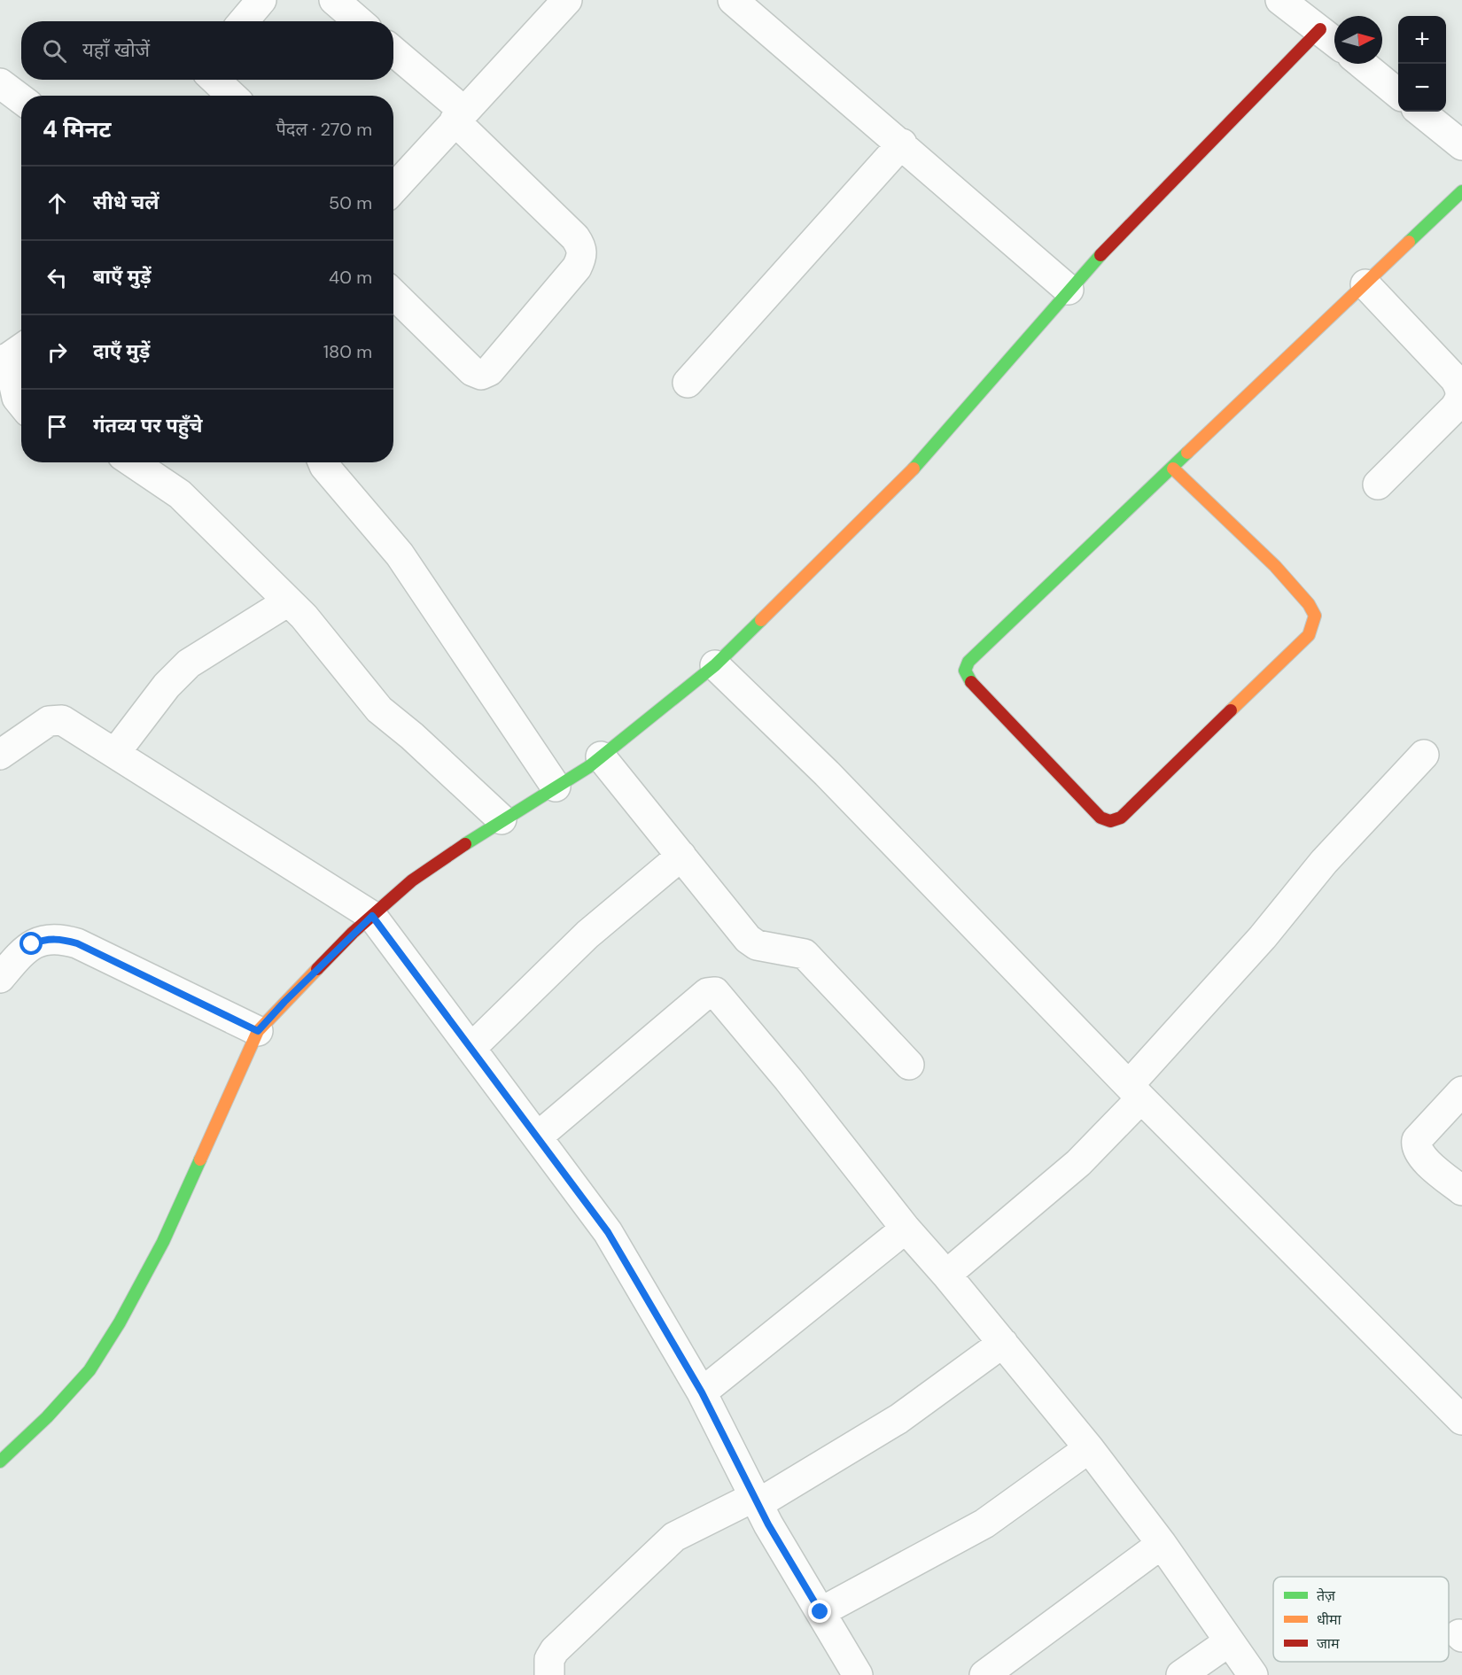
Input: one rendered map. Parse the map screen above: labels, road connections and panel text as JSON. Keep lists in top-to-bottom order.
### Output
{
  "legend": ["तेज़", "धीमा", "जाम"],
  "north": "right",
  "page": {
    "map_buttons": ["+", "−"],
    "search": "यहाँ खोजें",
    "heading": ["4 मिनट", "पैदल · 270 m"],
    "list": [
      ["सीधे चलें", "50 m"],
      ["बाएँ मुड़ें", "40 m"],
      ["दाएँ मुड़ें", "180 m"],
      "गंतव्य पर पहुँचे"
    ]
  }
}
